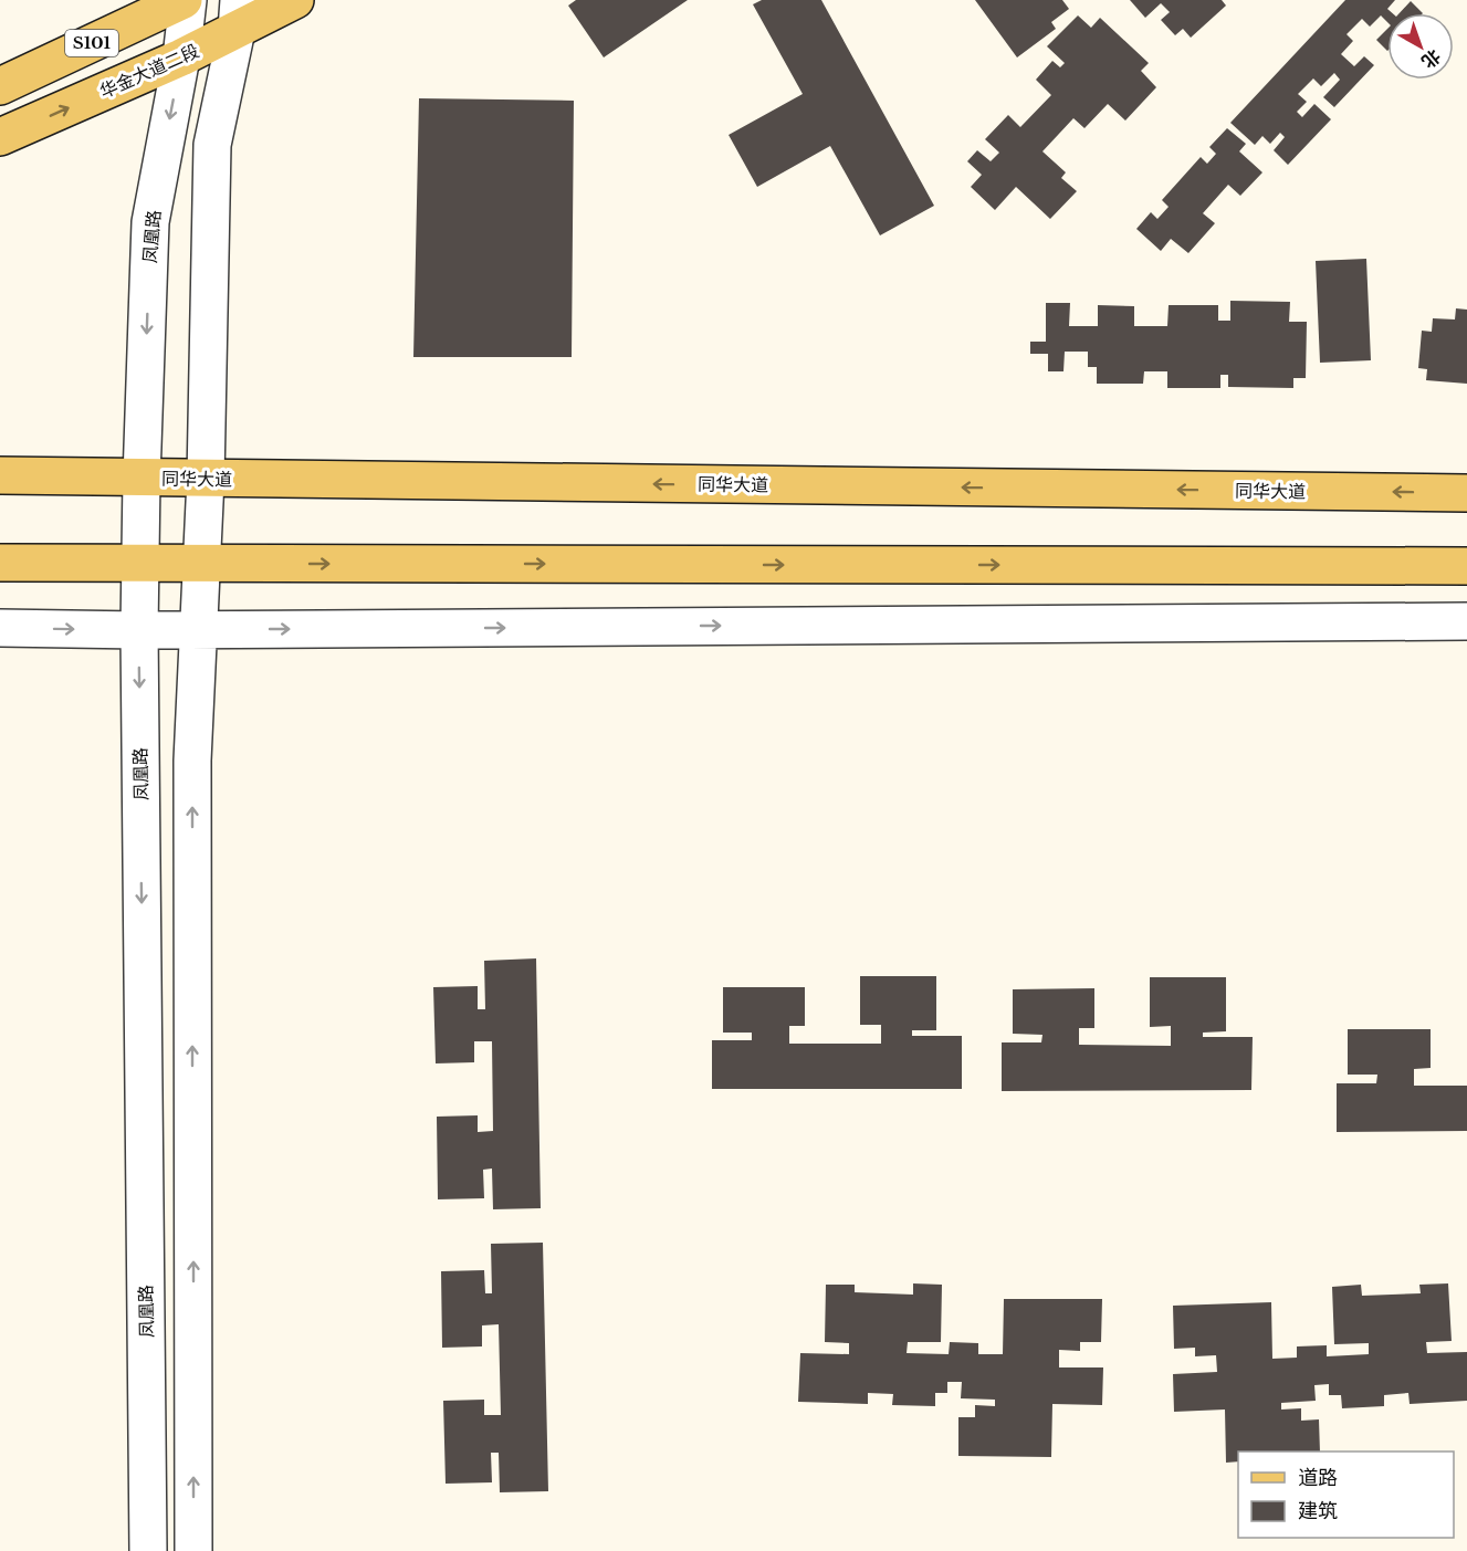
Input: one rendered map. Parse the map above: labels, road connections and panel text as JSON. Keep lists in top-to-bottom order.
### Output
{
  "streets": {
    "main road": ["S101", "华金大道二段", "同华大道"],
    "street": ["凤凰路"]
  },
  "crossings": [
    ["S101", "凤凰路"],
    ["华金大道二段", "凤凰路"],
    ["凤凰路", "同华大道"]
  ],
  "legend": ["道路", "建筑"],
  "north": "bottom right"
}
